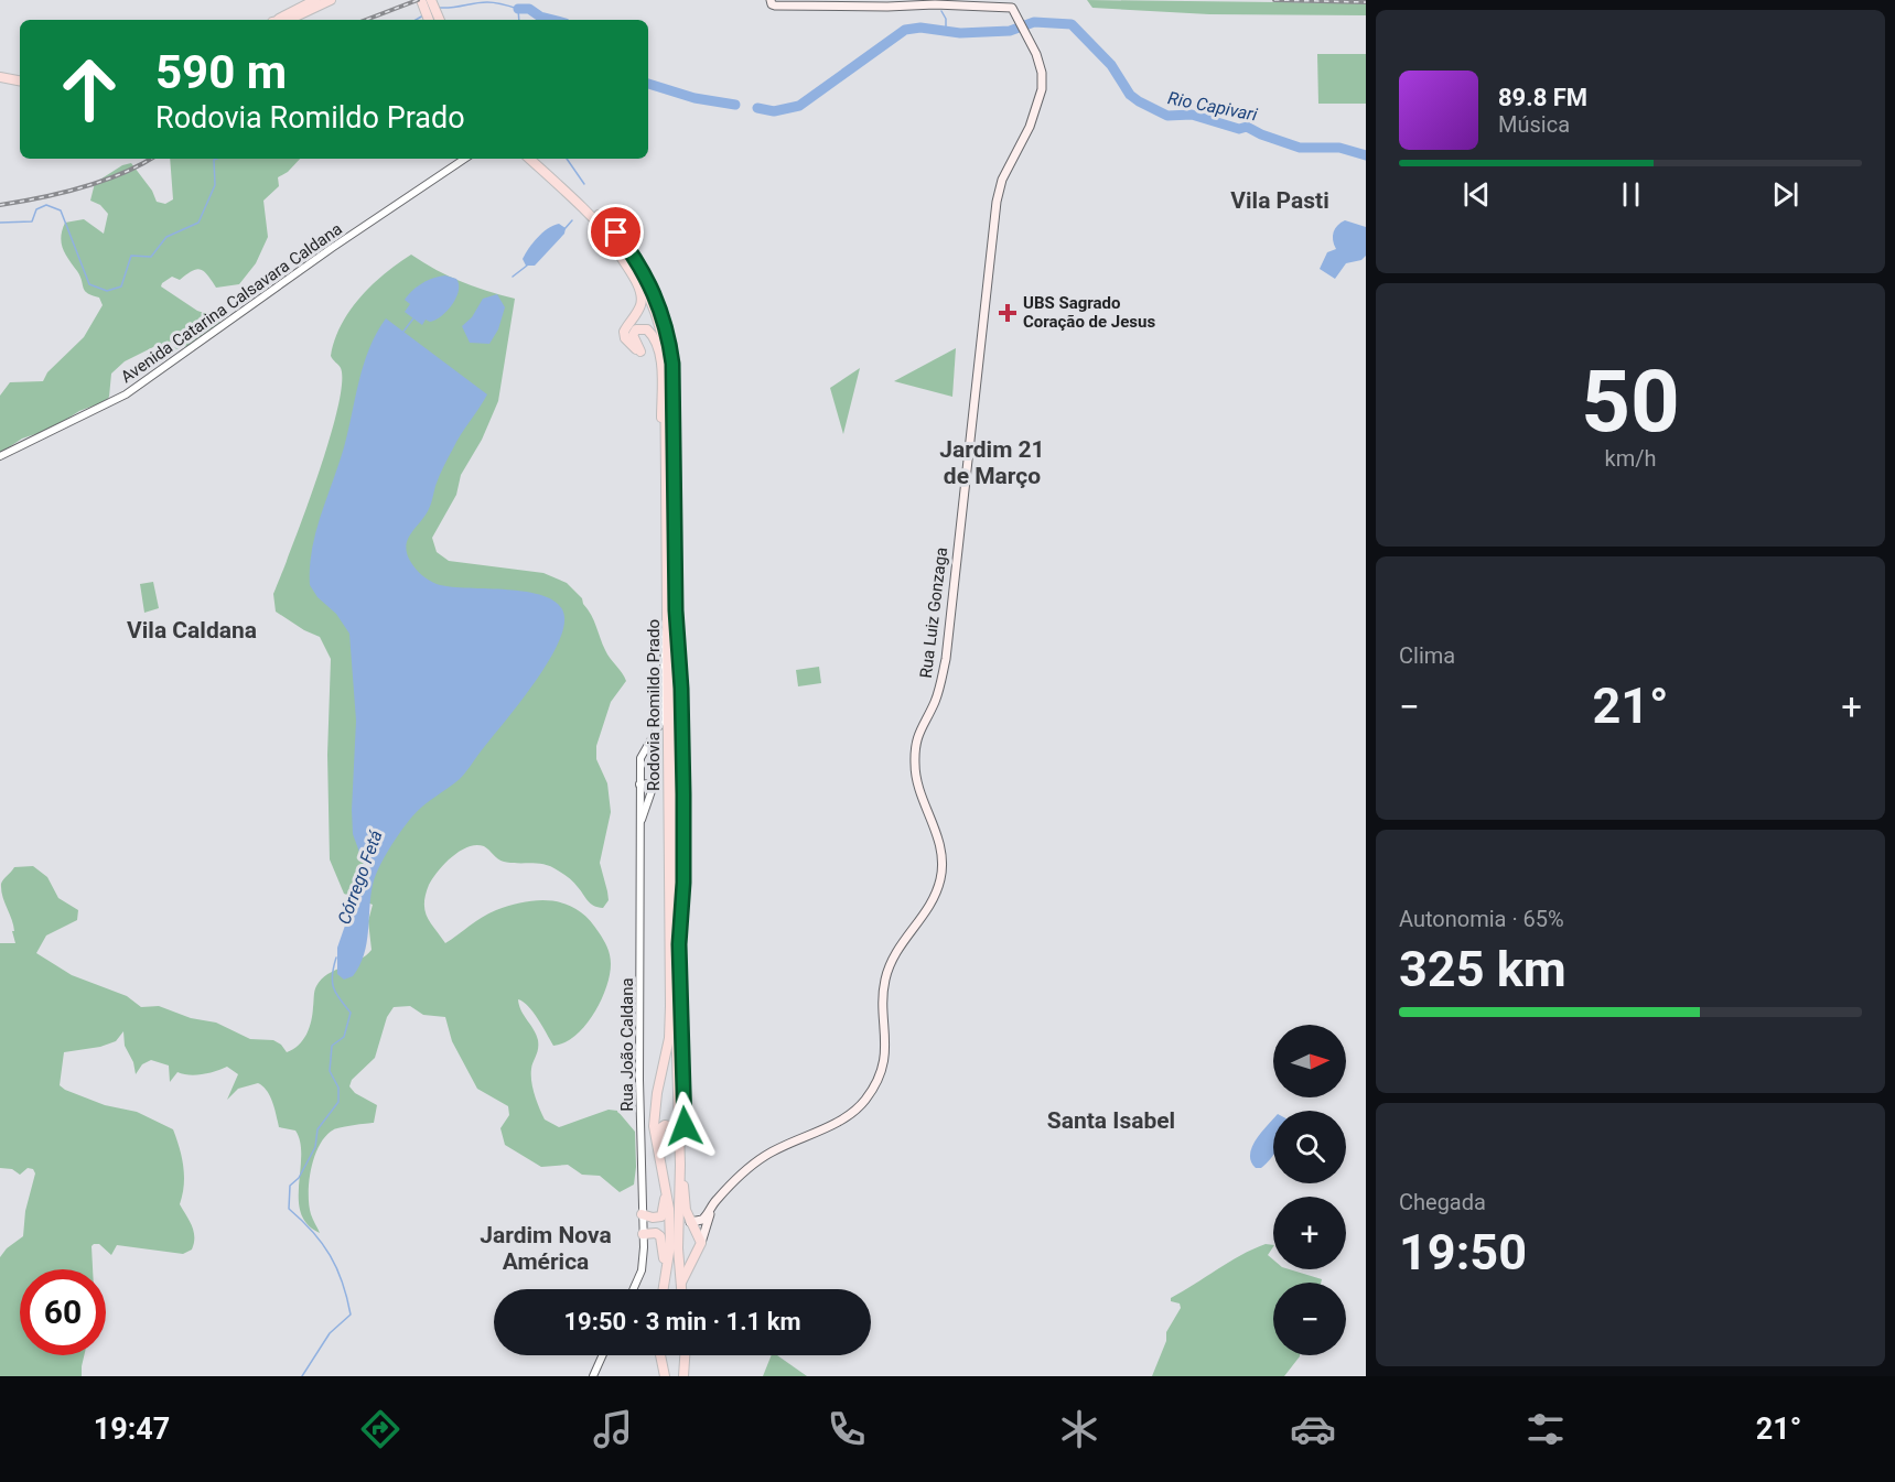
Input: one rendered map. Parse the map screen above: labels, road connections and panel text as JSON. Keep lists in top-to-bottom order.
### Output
{
  "streets": {
    "main road": ["Rua Luiz Gonzaga", "Rodovia Romildo Prado"],
    "street": ["Avenida Catarina Calsavara Caldana", "Rua João Caldana"]
  },
  "crossings": [
    ["Rodovia Romildo Prado", "Rua João Caldana"]
  ],
  "districts": [
    "Vila Pasti",
    "Jardim 21 de Março",
    "Vila Caldana",
    "Santa Isabel",
    "Jardim Nova América"
  ],
  "water": ["Rio Capivari", "Córrego Fetá"],
  "places": {
    "health": ["UBS Sagrado Coração de Jesus"]
  },
  "north": "right",
  "page": {
    "turn": ["590 m", "Rodovia Romildo Prado"],
    "song": ["89.8 FM", "Música"],
    "tile": [
      ["50", "km/h"],
      "Clima",
      ["Autonomia · 65%", "325 km"],
      ["Chegada", "19:50"]
    ],
    "heat": ["−", "21°", "+"],
    "map_buttons": ["+", "−"],
    "limit": "60",
    "trip": "19:50 · 3 min · 1.1 km",
    "tabs": ["19:47", "21°"]
  }
}
